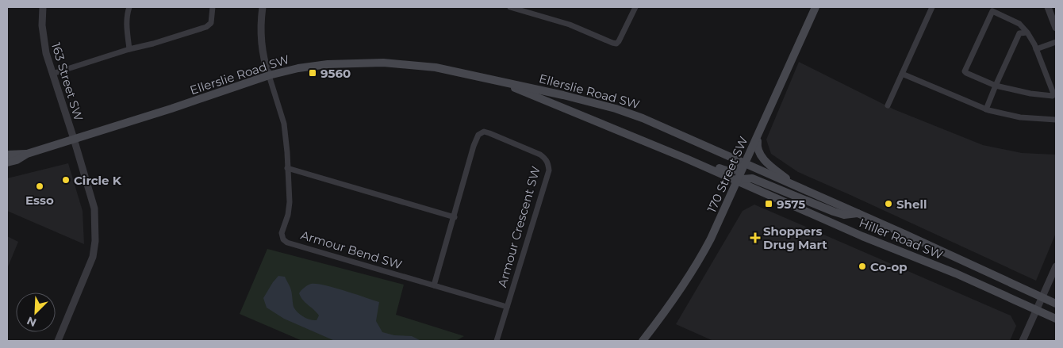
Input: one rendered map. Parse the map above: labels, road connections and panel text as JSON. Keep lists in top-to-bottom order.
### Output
{
  "streets": {
    "main road": ["Ellerslie Road SW", "170 Street SW", "Hiller Road SW"],
    "street": ["163 Street SW", "Armour Crescent SW", "Armour Bend SW"]
  },
  "crossings": [
    ["Ellerslie Road SW", "163 Street SW"],
    ["Ellerslie Road SW", "170 Street SW"],
    ["Ellerslie Road SW", "Hiller Road SW"],
    ["Ellerslie Road SW", "Armour Bend SW"],
    ["170 Street SW", "Hiller Road SW"],
    ["Armour Crescent SW", "Armour Bend SW"]
  ],
  "places": {
    "transit": ["9560", "9575"],
    "other": [
      "Circle K",
      "Esso",
      "Shell",
      "Co-op"
    ],
    "health": ["Shoppers Drug Mart"]
  },
  "north": "bottom left"
}
